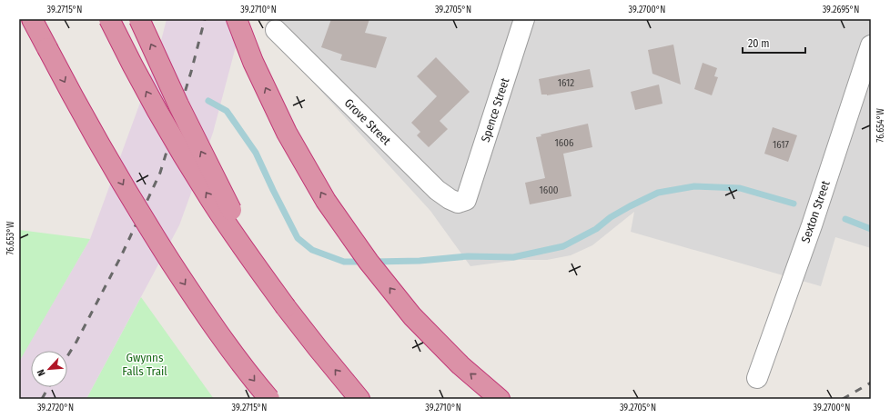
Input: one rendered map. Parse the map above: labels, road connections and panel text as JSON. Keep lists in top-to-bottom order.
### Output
{
  "streets": {
    "street": ["Spence Street", "Grove Street", "Sexton Street"]
  },
  "crossings": [
    ["Spence Street", "Grove Street"]
  ],
  "parks": ["Gwynns Falls Trail"],
  "house_numbers": [
    "1612",
    "1606",
    "1617",
    "1600"
  ],
  "scale_bar": "20 m",
  "north": "bottom left",
  "coordinates": [
    "39.2715°N",
    "39.2710°N",
    "39.2705°N",
    "39.2700°N",
    "39.2695°N",
    "76.654°W",
    "76.653°W",
    "39.2720°N"
  ]
}
